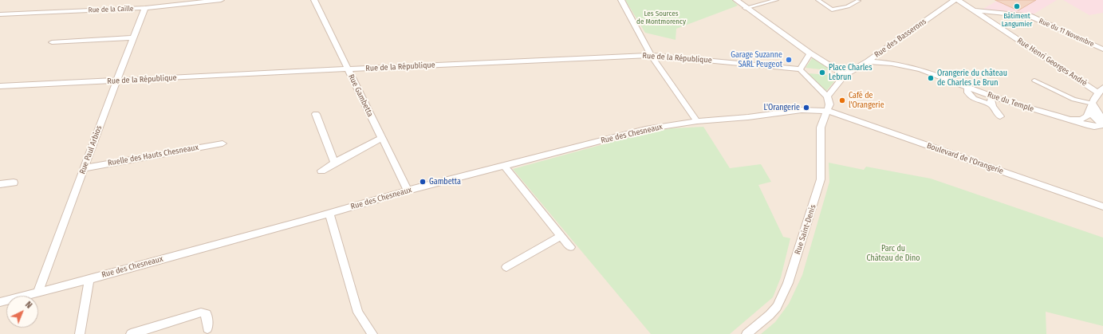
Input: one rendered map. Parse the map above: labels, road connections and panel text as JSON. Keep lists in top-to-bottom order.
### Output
{
  "streets": {
    "street": [
      "Rue de la Caille",
      "Rue du 11 Novembre",
      "Rue des Basserons",
      "Rue de la République",
      "Rue Henri Georges André",
      "Rue Gambetta",
      "Rue du Temple",
      "Rue des Chesneaux",
      "Rue Paul Arbios",
      "Ruelle des Hauts Chesneaux",
      "Boulevard de l'Orangerie",
      "Rue Saint-Denis"
    ]
  },
  "crossings": [
    ["Rue de la Caille", "Rue Paul Arbios"],
    ["Rue du 11 Novembre", "Rue Henri Georges André"],
    ["Rue des Basserons", "Rue du Temple"],
    ["Rue de la République", "Rue Gambetta"],
    ["Rue de la République", "Rue Paul Arbios"],
    ["Rue Gambetta", "Rue des Chesneaux"],
    ["Rue des Chesneaux", "Rue Paul Arbios"],
    ["Rue des Chesneaux", "Boulevard de l'Orangerie"],
    ["Rue des Chesneaux", "Rue Saint-Denis"],
    ["Rue Paul Arbios", "Ruelle des Hauts Chesneaux"],
    ["Boulevard de l'Orangerie", "Rue Saint-Denis"]
  ],
  "parks": ["Les Sources de Montmorency", "Parc du Château de Dino"],
  "places": [
    "Bâtiment Langumier",
    "Garage Suzanne SARL Peugeot",
    "Place Charles Lebrun",
    "Orangerie du château de Charles Le Brun",
    "Café de l'Orangerie",
    "L'Orangerie",
    "Gambetta"
  ],
  "north": "top right"
}
